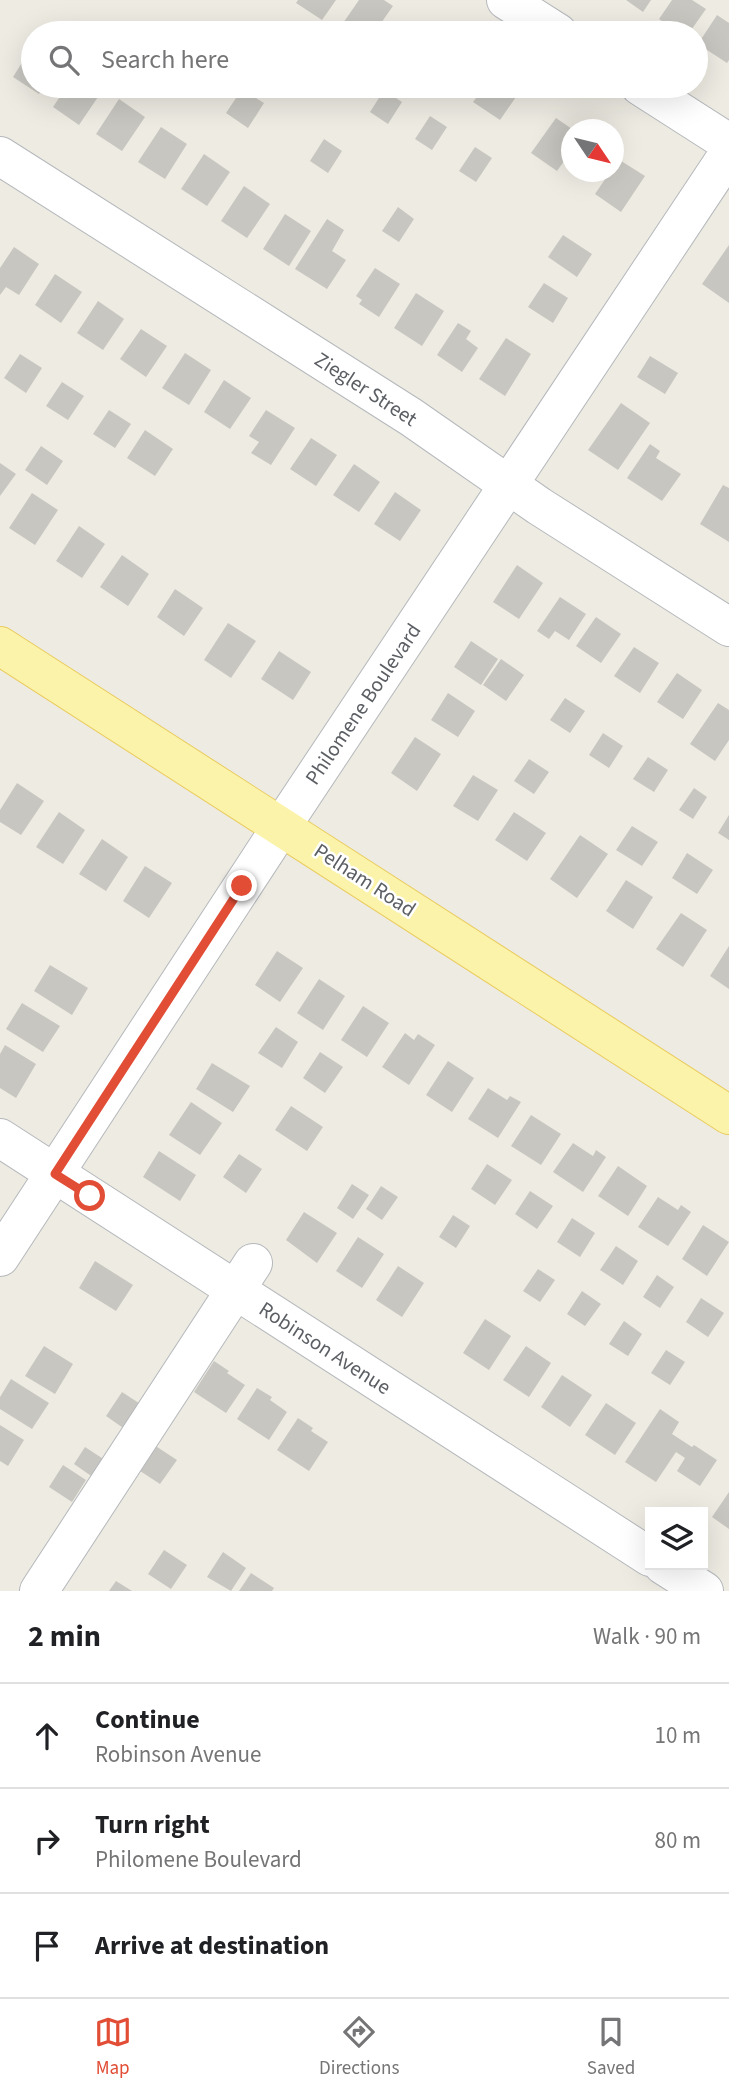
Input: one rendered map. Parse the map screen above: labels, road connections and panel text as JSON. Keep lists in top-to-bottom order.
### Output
{
  "streets": {
    "main road": ["Pelham Road"],
    "street": ["Ziegler Street", "Philomene Boulevard", "Robinson Avenue"]
  },
  "crossings": [
    ["Ziegler Street", "Philomene Boulevard"],
    ["Philomene Boulevard", "Pelham Road"],
    ["Philomene Boulevard", "Robinson Avenue"]
  ],
  "north": "bottom right",
  "page": {
    "search": "Search here",
    "heading": ["2 min", "Walk · 90 m"],
    "list": [
      ["Continue", "Robinson Avenue", "10 m"],
      ["Turn right", "Philomene Boulevard", "80 m"],
      "Arrive at destination"
    ],
    "nav": ["Map", "Directions", "Saved"]
  }
}
